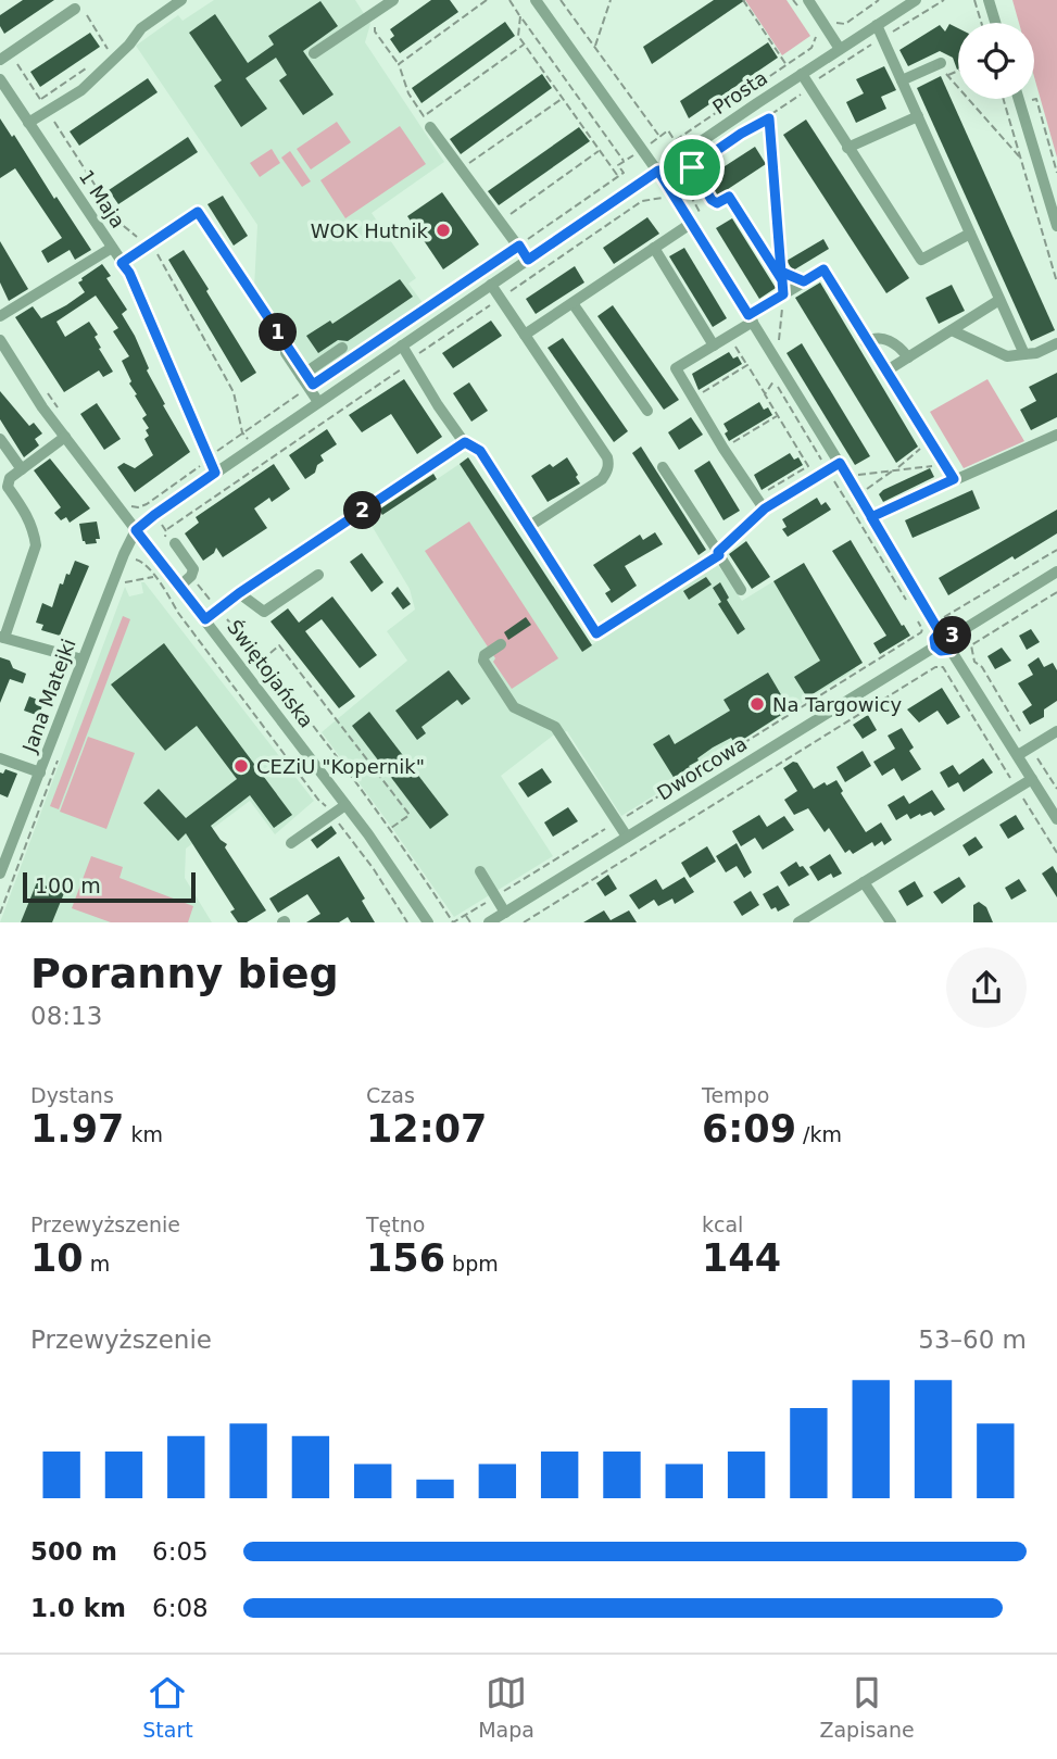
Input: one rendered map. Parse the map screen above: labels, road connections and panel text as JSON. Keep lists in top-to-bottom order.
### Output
{
  "streets": {
    "street": [
      "Prosta",
      "1 Maja",
      "Świętojańska",
      "Jana Matejki",
      "Dworcowa"
    ]
  },
  "crossings": [
    ["Prosta", "1 Maja"],
    ["Prosta", "Świętojańska"],
    ["Prosta", "Jana Matejki"],
    ["Świętojańska", "Jana Matejki"]
  ],
  "places": ["WOK Hutnik", "Na Targowicy", "CEZiU \"Kopernik\""],
  "scale_bar": "100 m",
  "page": {
    "pins": ["1", "2", "3"],
    "scale": "100 m",
    "heading": ["Poranny bieg", "08:13"],
    "stats": [
      ["Dystans", "1.97 km"],
      ["Czas", "12:07"],
      ["Tempo", "6:09 /km"],
      ["Przewyższenie", "10 m"],
      ["Tętno", "156 bpm"],
      ["kcal", "144"]
    ],
    "chart": ["Przewyższenie", "53–60 m"],
    "list": [
      {
        "name": "500 m",
        "note": "6:05"
      },
      {
        "name": "1.0 km",
        "note": "6:08"
      }
    ],
    "tabs": ["Start", "Mapa", "Zapisane"]
  }
}
